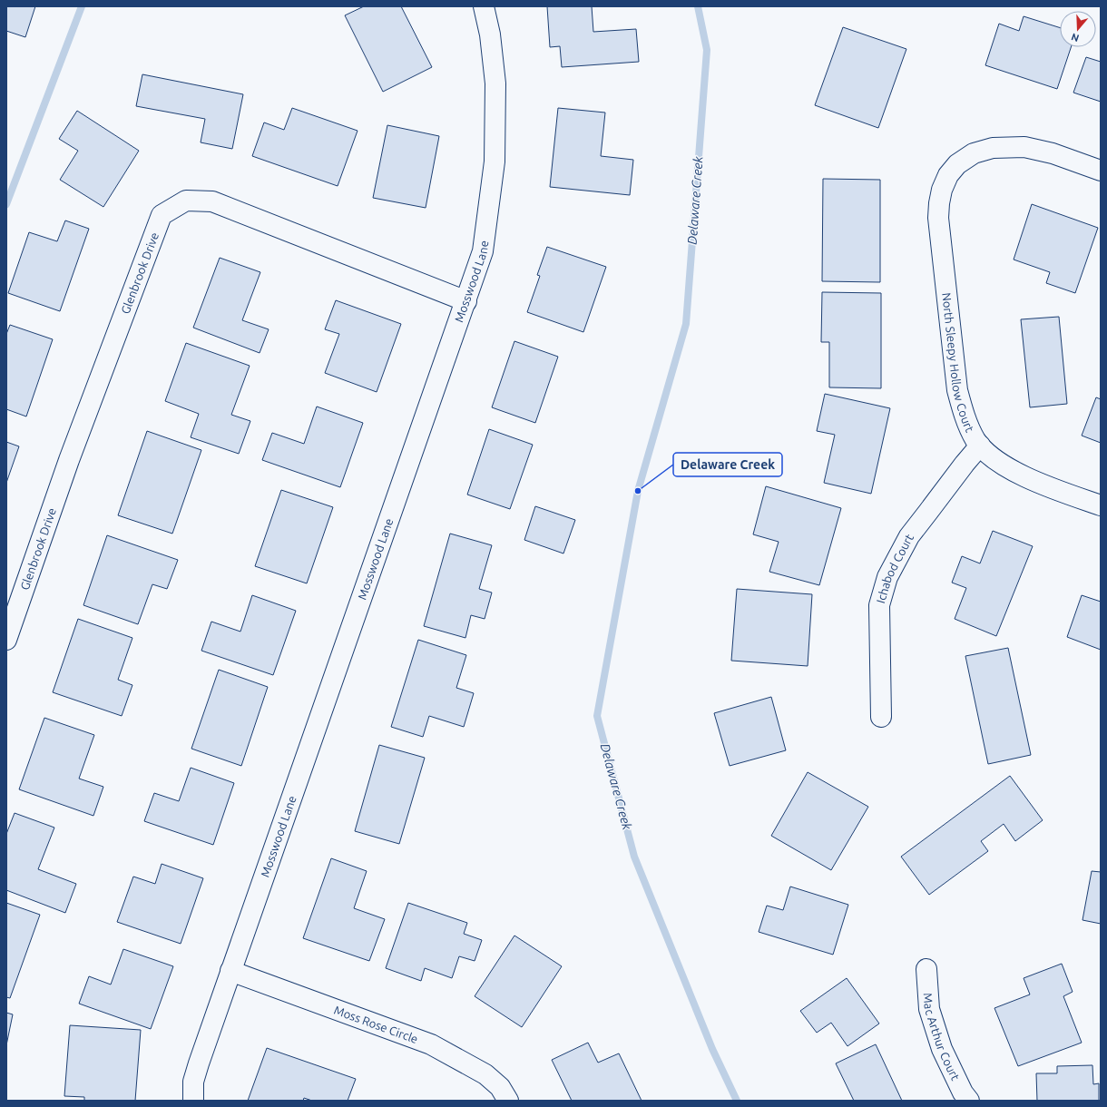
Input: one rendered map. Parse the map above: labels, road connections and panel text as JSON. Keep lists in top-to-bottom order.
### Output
{
  "streets": {
    "street": [
      "Glenbrook Drive",
      "Mosswood Lane",
      "North Sleepy Hollow Court",
      "Ichabod Court",
      "Moss Rose Circle",
      "Mac Arthur Court"
    ]
  },
  "crossings": [
    ["Glenbrook Drive", "Mosswood Lane"],
    ["Mosswood Lane", "Moss Rose Circle"],
    ["North Sleepy Hollow Court", "Ichabod Court"]
  ],
  "water": ["Delaware Creek"],
  "places": ["Delaware Creek"],
  "north": "bottom"
}
